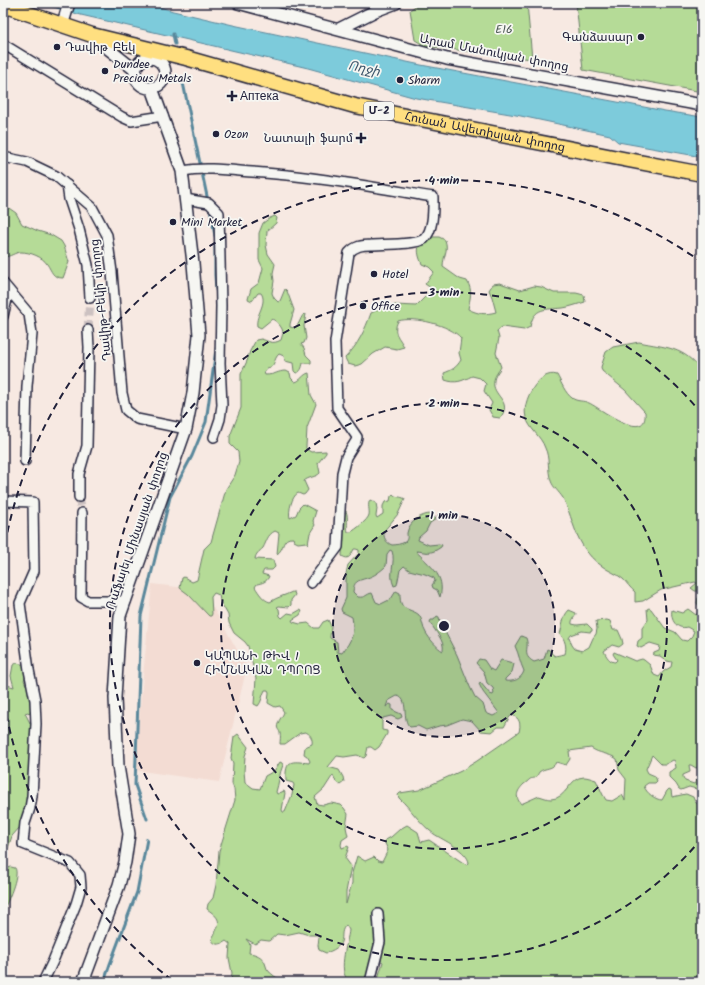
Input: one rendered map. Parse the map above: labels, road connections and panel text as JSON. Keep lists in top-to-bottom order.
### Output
{
  "streets": {
    "highway": ["Մ-2", "Հունան Ավետիսյան փողոց"],
    "street": ["Արամ Մանուկյան փողոց", "Դավիթ-Բեկի փողոց", "Ռաֆայել Մինասյան փողոց"]
  },
  "crossings": [
    ["Մ-2", "Հունան Ավետիսյան փողոց"],
    ["Դավիթ-Բեկի փողոց", "Ռաֆայել Մինասյան փողոց"]
  ],
  "water": ["Ողջի"],
  "parks": ["E16"],
  "places": {
    "other": [
      "Գանձասար",
      "Դավիթ Բեկ",
      "Dundee Precious Metals",
      "Sharm",
      "Ozon",
      "Mini Market",
      "Hotel",
      "Office",
      "ԿԱՊԱՆԻ ԹԻՎ 1 ՀԻՄՆԱԿԱՆ ԴՊՐՈՑ"
    ],
    "health": ["Аптека", "Նատալի ֆարմ"]
  },
  "rings": [
    "4 min",
    "3 min",
    "2 min",
    "1 min"
  ]
}
